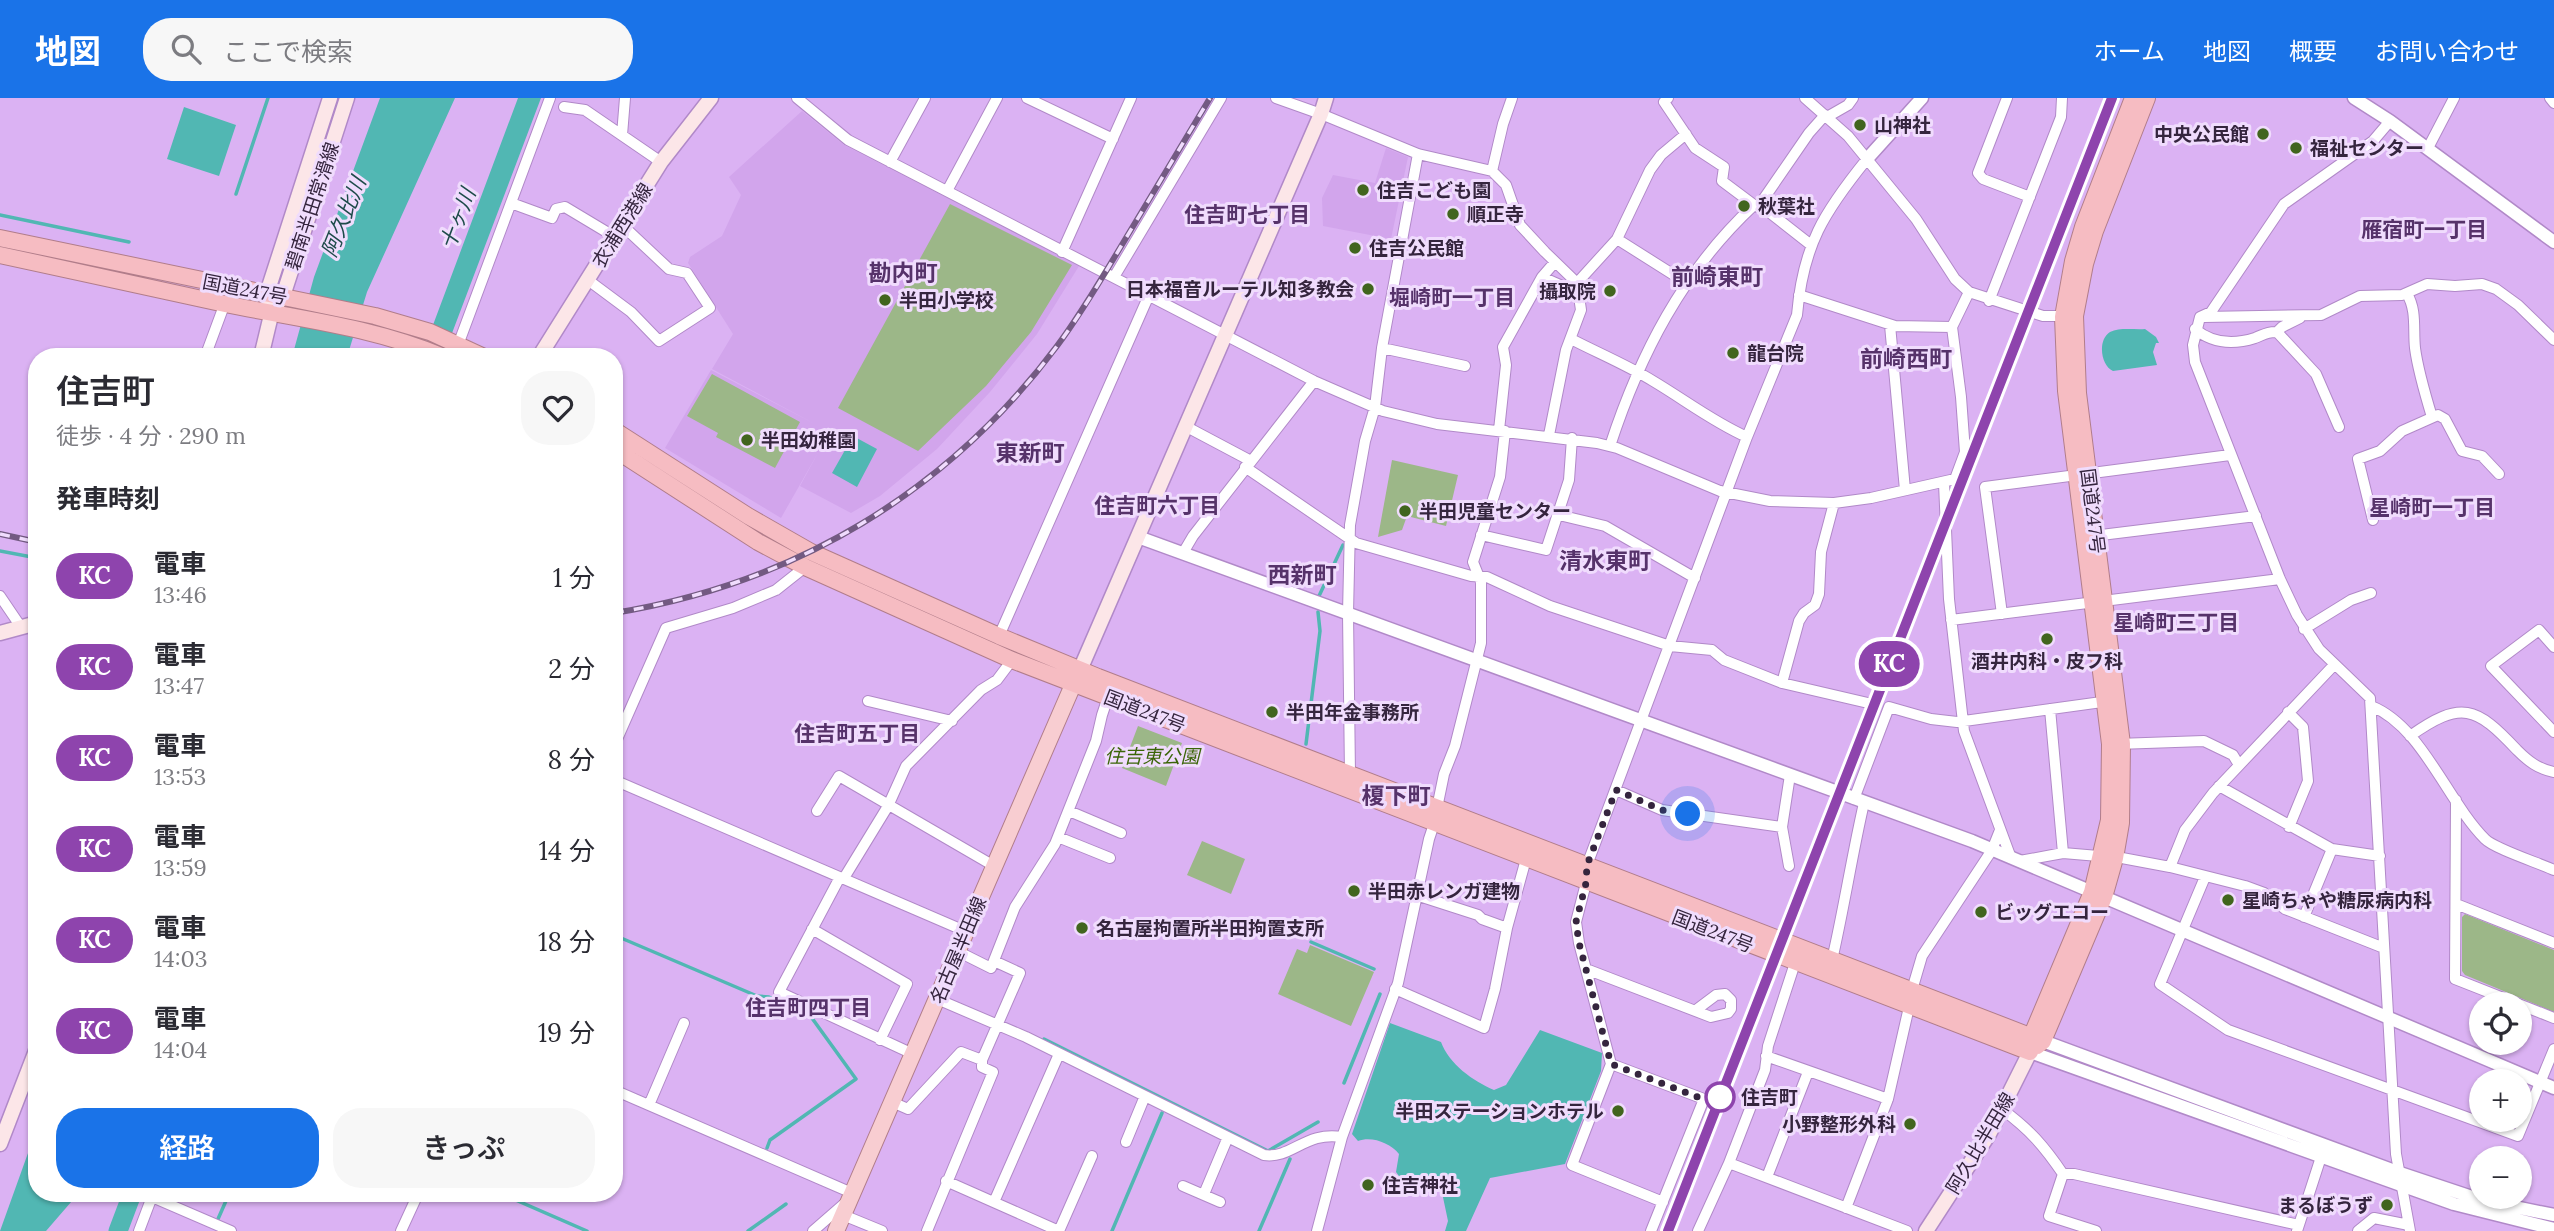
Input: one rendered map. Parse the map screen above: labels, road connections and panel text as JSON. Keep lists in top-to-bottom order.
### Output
{
  "streets": {
    "highway": ["国道247号"],
    "main road": [
      "碧南半田常滑線",
      "衣浦西港線",
      "名古屋半田線",
      "阿久比半田線"
    ]
  },
  "crossings": [
    ["碧南半田常滑線", "国道247号"],
    ["国道247号", "名古屋半田線"],
    ["国道247号", "阿久比半田線"]
  ],
  "districts": [
    "住吉町七丁目",
    "雁宿町一丁目",
    "勘内町",
    "前崎東町",
    "堀崎町一丁目",
    "前崎西町",
    "東新町",
    "住吉町六丁目",
    "星崎町一丁目",
    "清水東町",
    "西新町",
    "星崎町三丁目",
    "住吉町五丁目",
    "榎下町",
    "住吉町四丁目"
  ],
  "water": ["阿久比川", "十ヶ川"],
  "parks": ["住吉東公園"],
  "places": [
    "山神社",
    "中央公民館",
    "福祉センター",
    "住吉こども園",
    "秋葉社",
    "順正寺",
    "住吉公民館",
    "日本福音ルーテル知多教会",
    "攝取院",
    "半田小学校",
    "龍台院",
    "半田幼稚園",
    "半田児童センター",
    "酒井内科・皮フ科",
    "半田年金事務所",
    "半田赤レンガ建物",
    "星崎ちゃや糖尿病内科",
    "ビッグエコー",
    "名古屋拘置所半田拘置支所",
    "住吉町",
    "半田ステーションホテル",
    "小野整形外科",
    "住吉神社",
    "まるぼうず"
  ],
  "page": {
    "header": "地図",
    "search": "ここで検索",
    "nav": [
      "ホーム",
      "地図",
      "概要",
      "お問い合わせ"
    ],
    "on_map": "KC",
    "heading": [
      ["住吉町", "徒歩 · 4 分 · 290 m"],
      "発車時刻"
    ],
    "list": [
      {
        "mark": "KC",
        "name": "電車",
        "note": "13:46",
        "value": "1 分"
      },
      {
        "mark": "KC",
        "name": "電車",
        "note": "13:47",
        "value": "2 分"
      },
      {
        "mark": "KC",
        "name": "電車",
        "note": "13:53",
        "value": "8 分"
      },
      {
        "mark": "KC",
        "name": "電車",
        "note": "13:59",
        "value": "14 分"
      },
      {
        "mark": "KC",
        "name": "電車",
        "note": "14:03",
        "value": "18 分"
      },
      {
        "mark": "KC",
        "name": "電車",
        "note": "14:04",
        "value": "19 分"
      }
    ],
    "map_buttons": ["+", "−"],
    "buttons": ["経路", "きっぷ"]
  }
}
